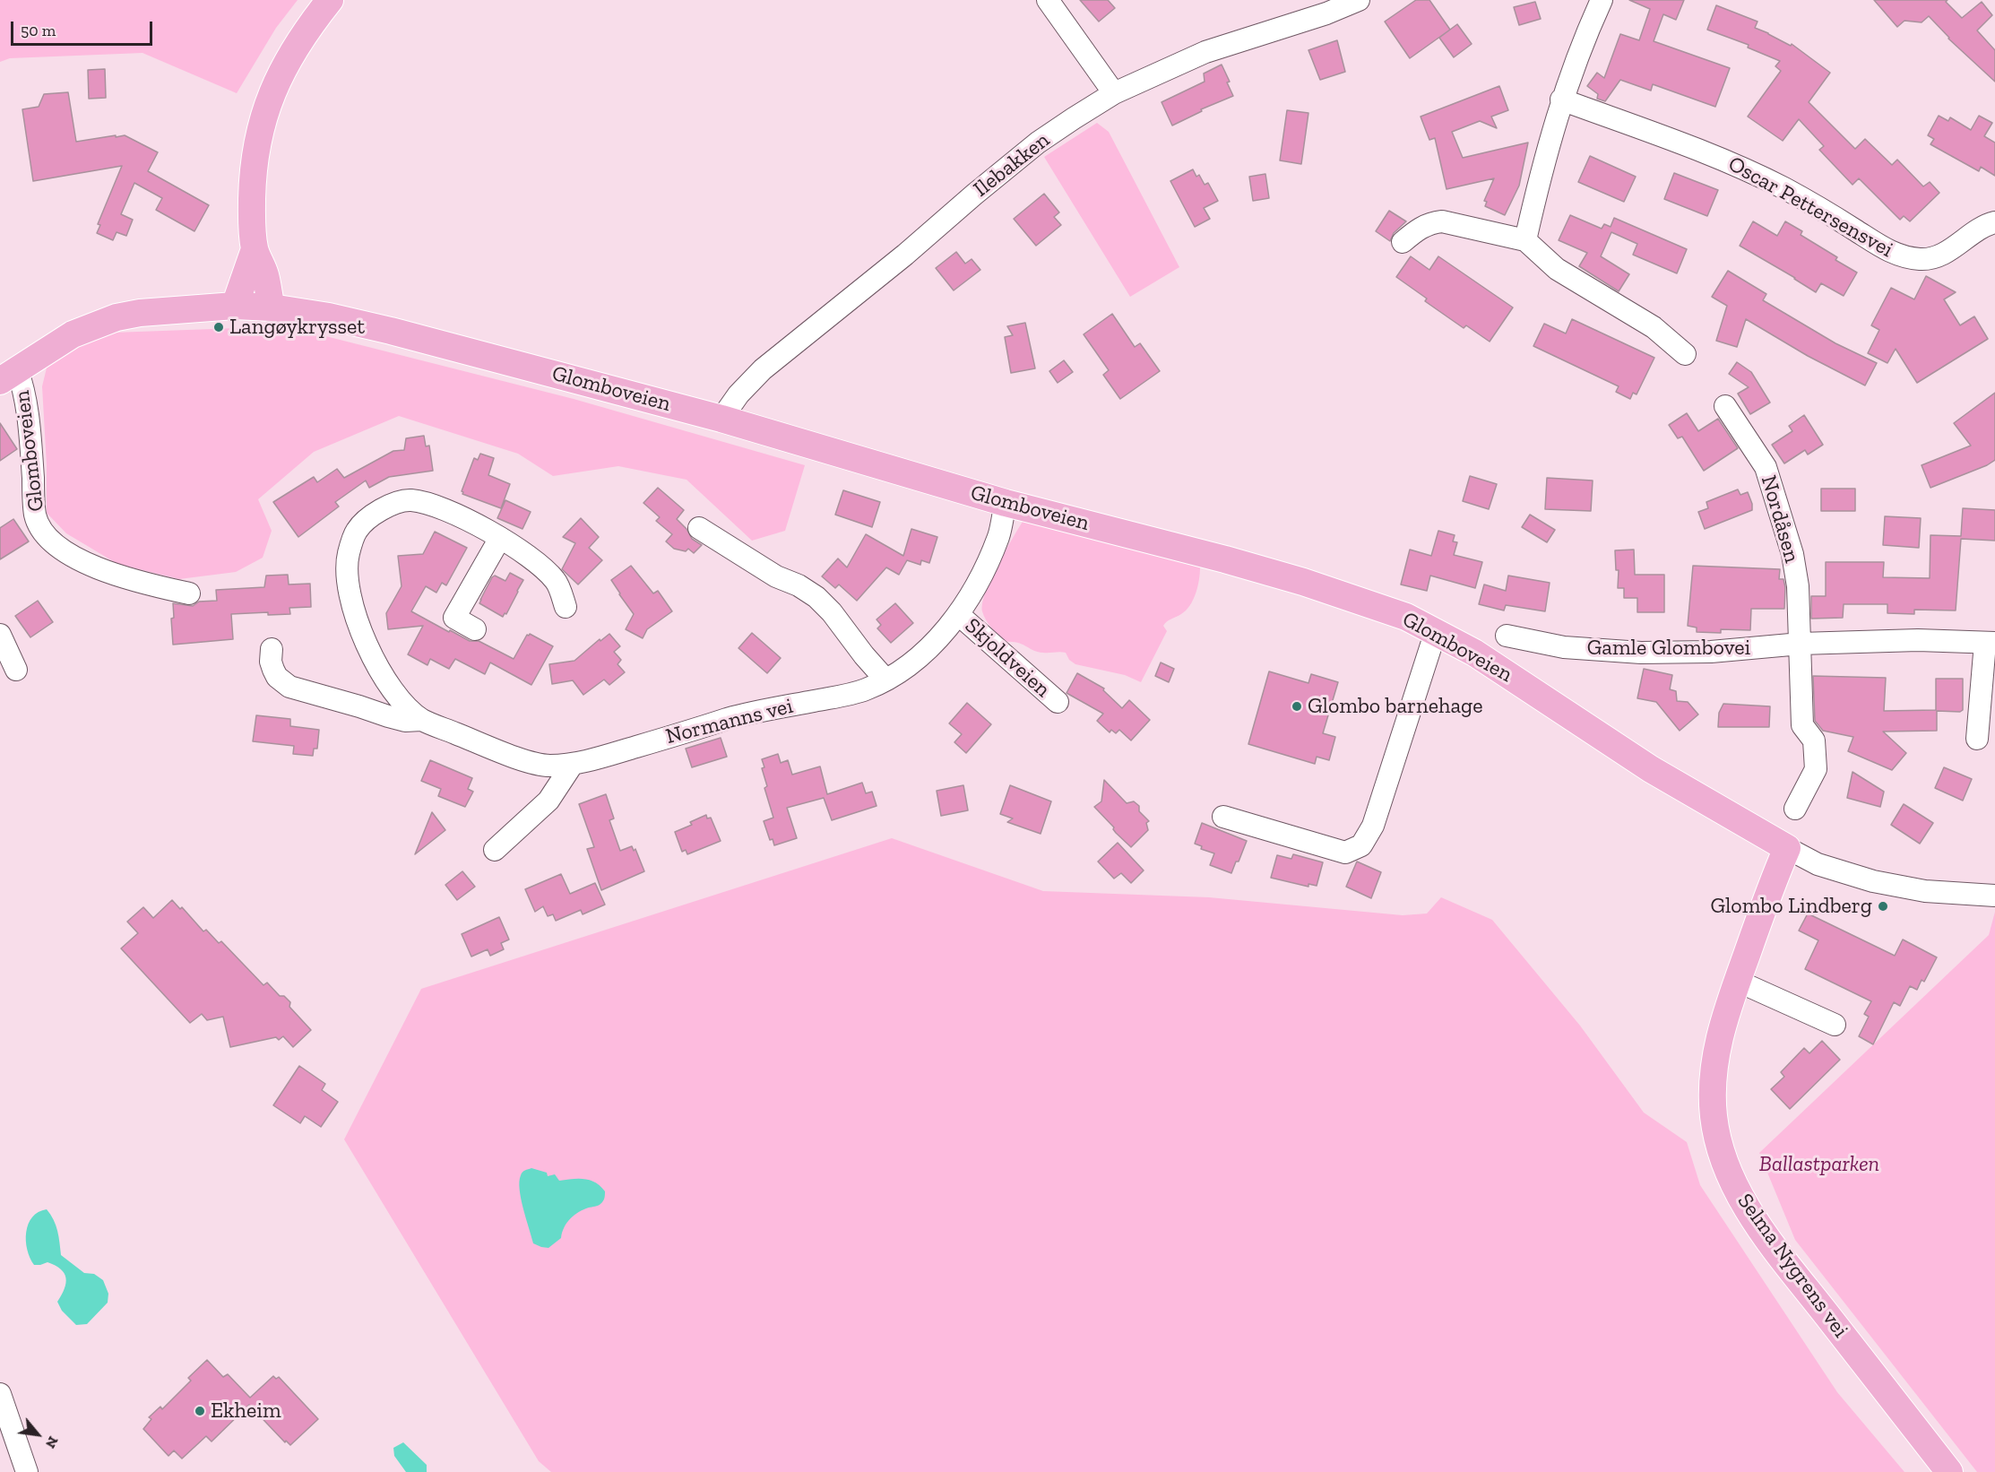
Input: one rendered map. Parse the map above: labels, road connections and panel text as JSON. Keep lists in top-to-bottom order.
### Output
{
  "streets": {
    "main road": ["Glomboveien", "Selma Nygrens vei"],
    "street": [
      "Ilebakken",
      "Oscar Pettersensvei",
      "Nordåsen",
      "Gamle Glombovei",
      "Skjoldveien",
      "Normanns vei"
    ]
  },
  "crossings": [
    ["Ilebakken", "Glomboveien"],
    ["Glomboveien", "Normanns vei"],
    ["Glomboveien", "Selma Nygrens vei"],
    ["Nordåsen", "Gamle Glombovei"],
    ["Skjoldveien", "Normanns vei"]
  ],
  "parks": ["Ballastparken"],
  "places": [
    "Langøykrysset",
    "Glombo barnehage",
    "Glombo Lindberg",
    "Ekheim"
  ],
  "scale_bar": "50 m",
  "north": "bottom right"
}
